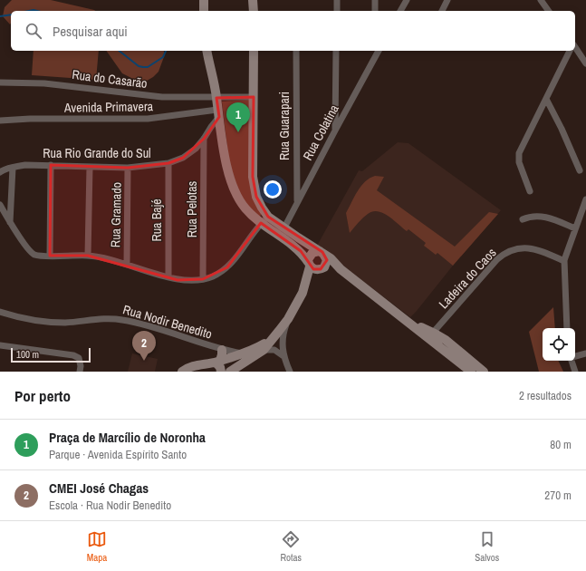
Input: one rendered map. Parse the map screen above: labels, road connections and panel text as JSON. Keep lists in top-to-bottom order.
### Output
{
  "streets": {
    "street": [
      "Rua do Casarão",
      "Avenida Primavera",
      "Rua Guarapari",
      "Rua Colatina",
      "Rua Rio Grande do Sul",
      "Rua Pelotas",
      "Rua Gramado",
      "Rua Bajé",
      "Ladeira do Caos",
      "Rua Nodir Benedito"
    ]
  },
  "crossings": [
    ["Avenida Primavera", "Rua Rio Grande do Sul"],
    ["Rua Guarapari", "Rua Colatina"],
    ["Rua Rio Grande do Sul", "Rua Pelotas"],
    ["Rua Rio Grande do Sul", "Rua Gramado"],
    ["Rua Rio Grande do Sul", "Rua Bajé"]
  ],
  "scale_bar": "100 m",
  "page": {
    "search": "Pesquisar aqui",
    "pins": ["1", "2"],
    "scale": "100 m",
    "heading": ["Por perto", "2 resultados"],
    "list": [
      {
        "mark": "1",
        "name": "Praça de Marcílio de Noronha",
        "note": "Parque · Avenida Espírito Santo",
        "value": "80 m"
      },
      {
        "mark": "2",
        "name": "CMEI José Chagas",
        "note": "Escola · Rua Nodir Benedito",
        "value": "270 m"
      }
    ],
    "nav": ["Mapa", "Rotas", "Salvos"]
  }
}
